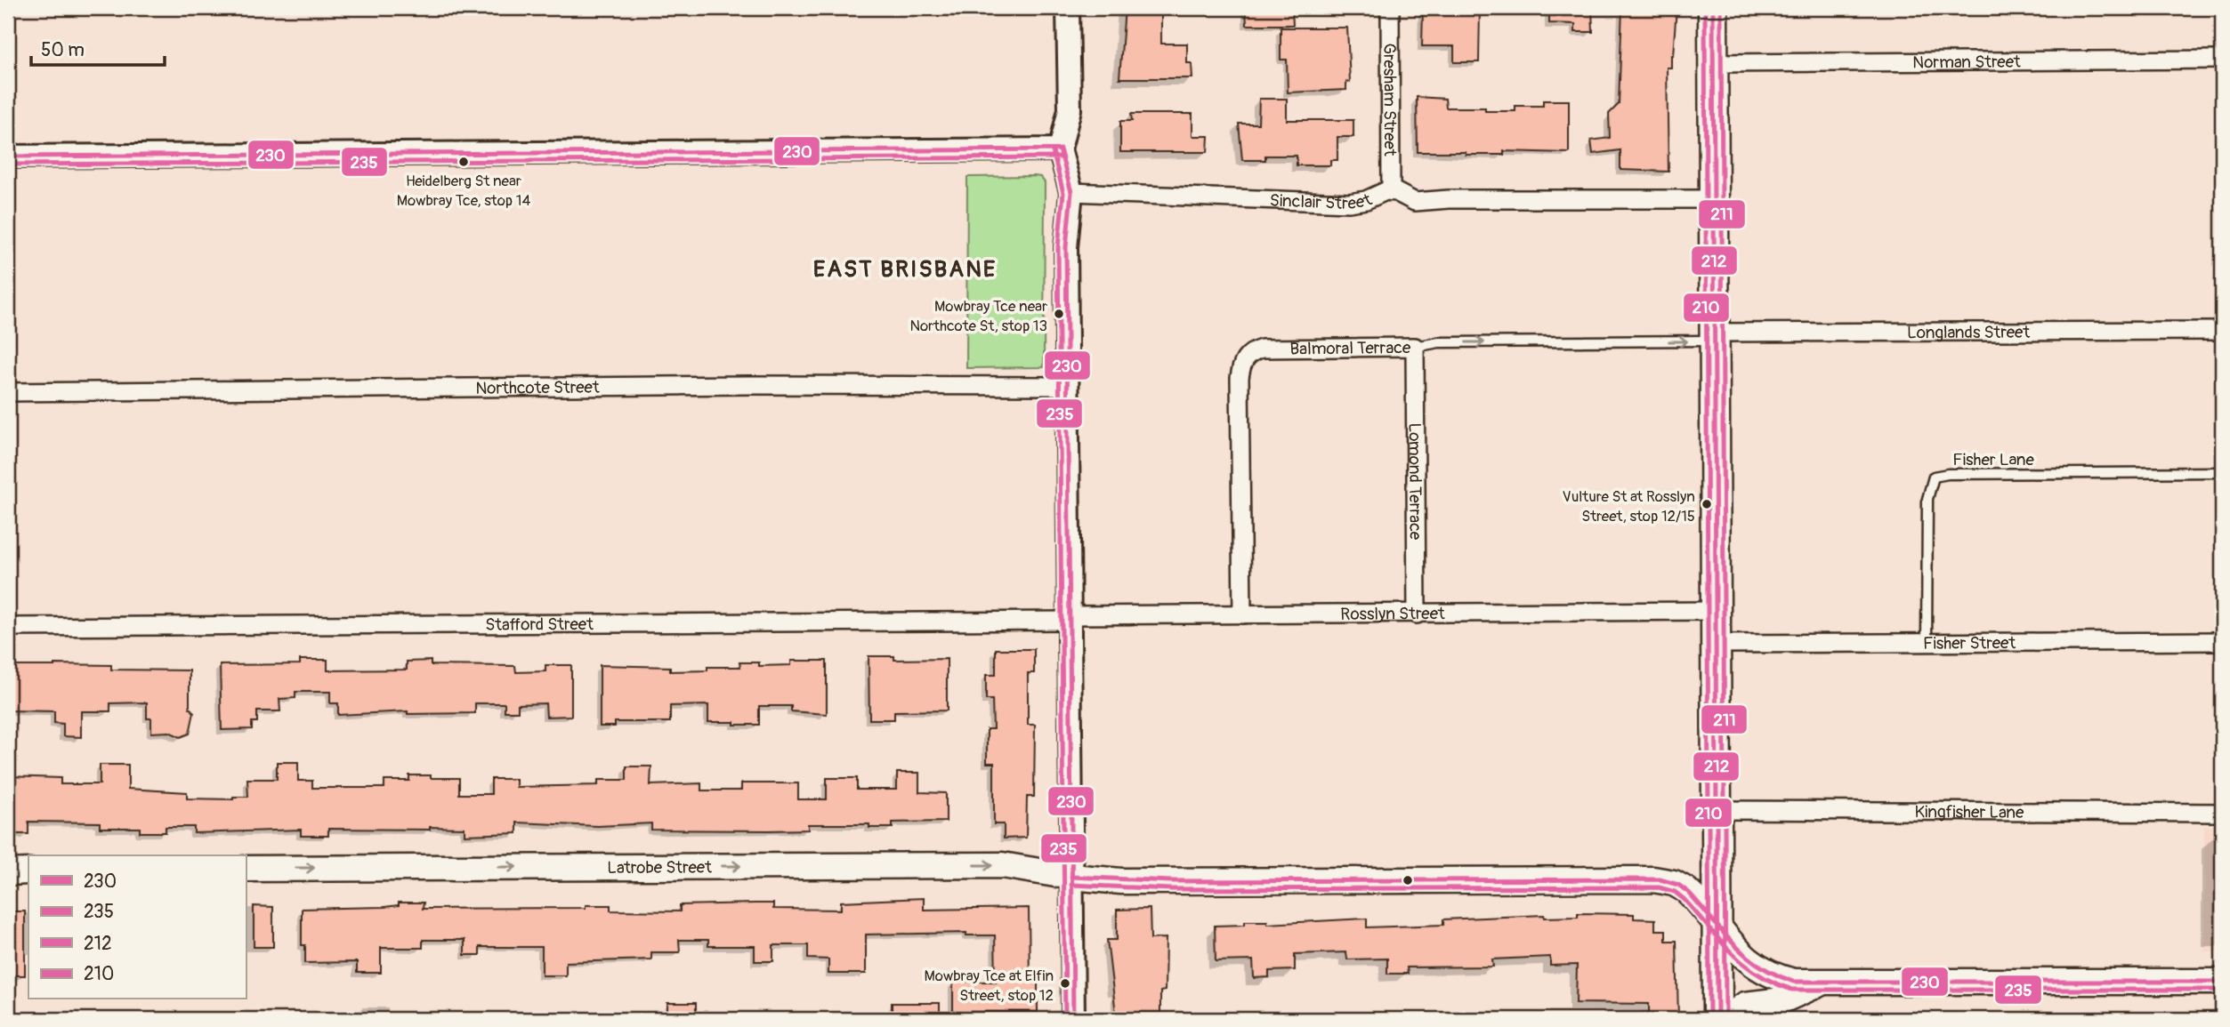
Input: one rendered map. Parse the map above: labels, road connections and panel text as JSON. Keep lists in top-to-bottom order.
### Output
{
  "streets": {
    "main road": ["Latrobe Street"],
    "street": [
      "Norman Street",
      "Gresham Street",
      "Sinclair Street",
      "Longlands Street",
      "Balmoral Terrace",
      "Northcote Street",
      "Lomond Terrace",
      "Rosslyn Street",
      "Stafford Street",
      "Fisher Street",
      "Kingfisher Lane"
    ],
    "lane": ["Fisher Lane"]
  },
  "crossings": [
    ["Gresham Street", "Sinclair Street"],
    ["Longlands Street", "Balmoral Terrace"],
    ["Balmoral Terrace", "Lomond Terrace"],
    ["Balmoral Terrace", "Rosslyn Street"],
    ["Fisher Lane", "Fisher Street"],
    ["Lomond Terrace", "Rosslyn Street"],
    ["Rosslyn Street", "Stafford Street"]
  ],
  "one_way": ["Balmoral Terrace", "Latrobe Street"],
  "districts": ["EAST BRISBANE"],
  "places": [
    "Heidelberg St near Mowbray Tce, stop 14",
    "Mowbray Tce near Northcote St, stop 13",
    "Vulture St at Rosslyn Street, stop 12/15",
    "Mowbray Tce at Elfin Street, stop 12"
  ],
  "lines": [
    "transit line 212",
    "transit line 210",
    "transit line 211",
    "transit line 230",
    "transit line 235"
  ],
  "legend": [
    "230",
    "235",
    "212",
    "210"
  ],
  "scale_bar": "50 m"
}
